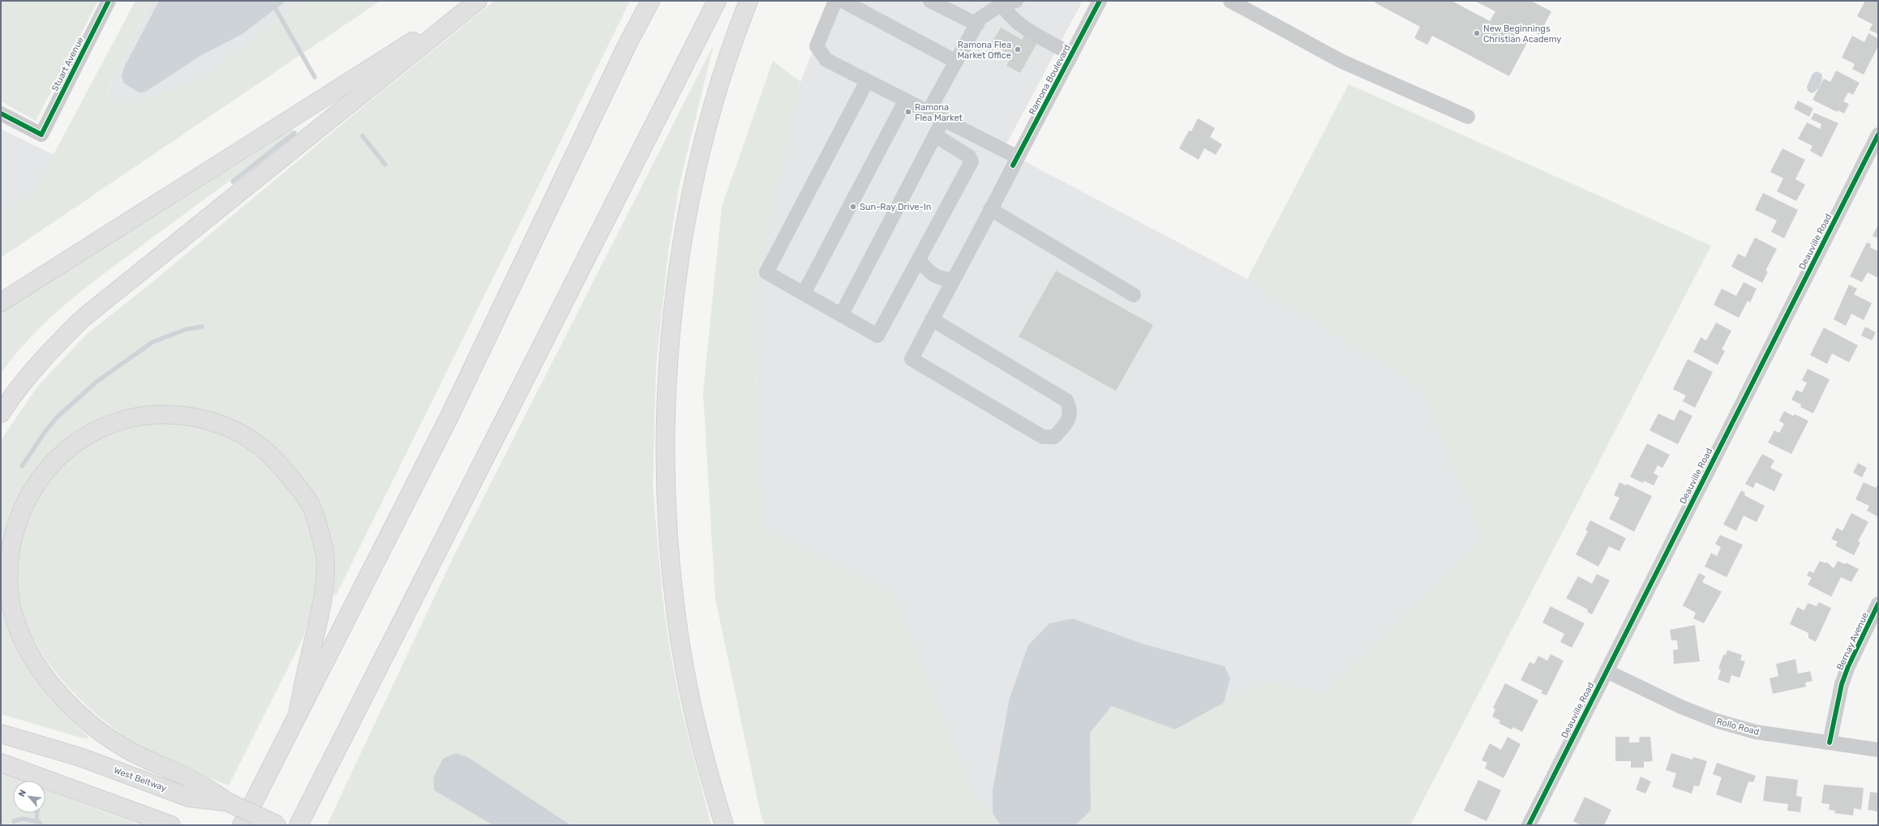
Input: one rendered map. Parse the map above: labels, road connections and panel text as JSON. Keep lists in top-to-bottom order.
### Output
{
  "streets": {
    "highway": ["West Beltway"],
    "street": [
      "Stuart Avenue",
      "Ramona Boulevard",
      "Deauville Road",
      "Bernay Avenue",
      "Rollo Road"
    ]
  },
  "crossings": [
    ["Deauville Road", "Rollo Road"],
    ["Bernay Avenue", "Rollo Road"]
  ],
  "places": [
    "New Beginnings Christian Academy",
    "Ramona Flea Market Office",
    "Ramona Flea Market",
    "Sun-Ray Drive-In"
  ],
  "north": "top left"
}
